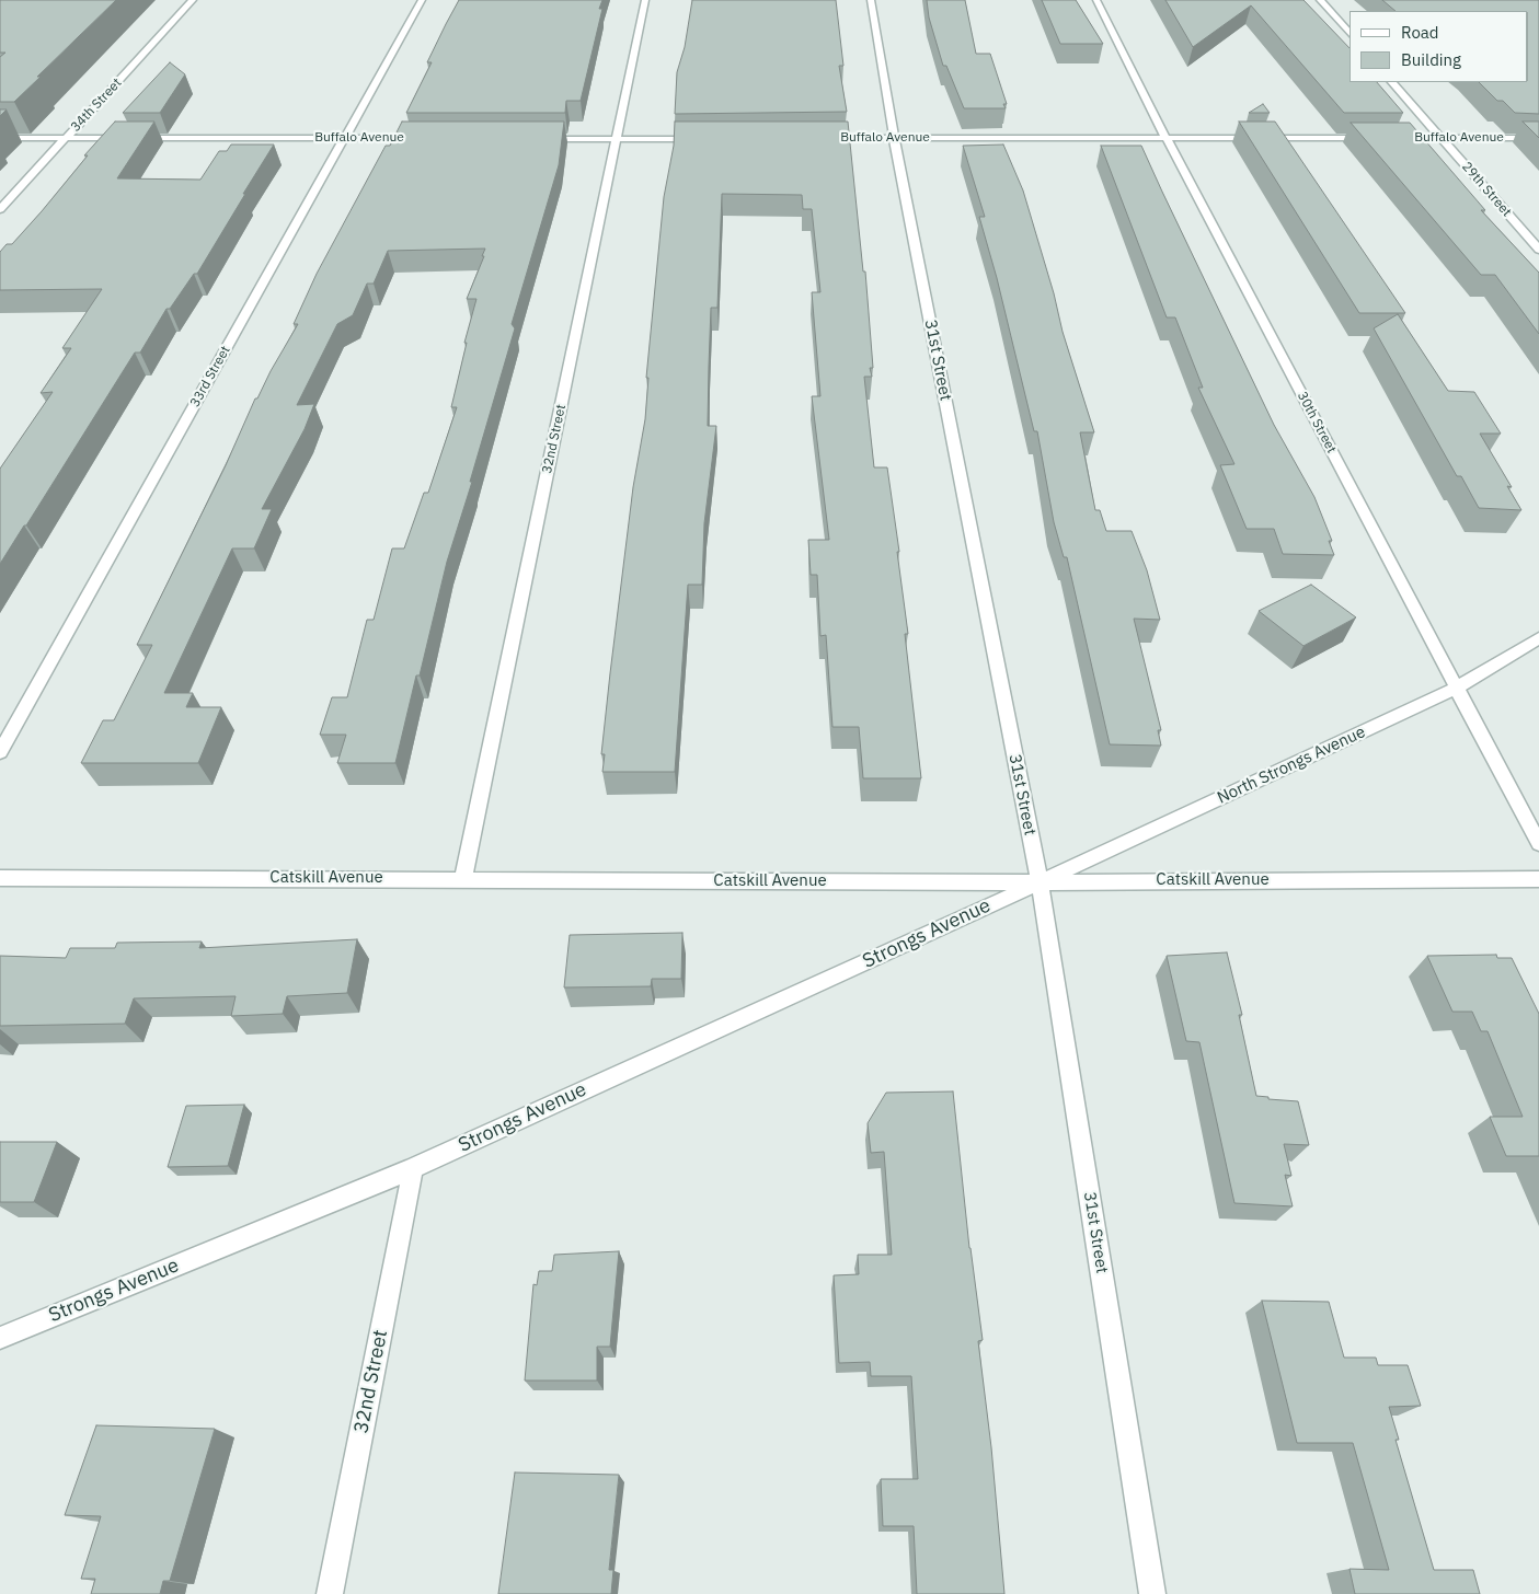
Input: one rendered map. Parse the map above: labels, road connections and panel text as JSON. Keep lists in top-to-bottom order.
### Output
{
  "streets": {
    "street": [
      "34th Street",
      "Buffalo Avenue",
      "29th Street",
      "31st Street",
      "33rd Street",
      "30th Street",
      "32nd Street",
      "North Strongs Avenue",
      "Catskill Avenue",
      "Strongs Avenue"
    ]
  },
  "crossings": [
    ["34th Street", "Buffalo Avenue"],
    ["Buffalo Avenue", "29th Street"],
    ["Buffalo Avenue", "31st Street"],
    ["Buffalo Avenue", "33rd Street"],
    ["Buffalo Avenue", "30th Street"],
    ["31st Street", "North Strongs Avenue"],
    ["31st Street", "Catskill Avenue"],
    ["31st Street", "Strongs Avenue"],
    ["30th Street", "North Strongs Avenue"],
    ["32nd Street", "Catskill Avenue"],
    ["32nd Street", "Strongs Avenue"],
    ["North Strongs Avenue", "Catskill Avenue"],
    ["North Strongs Avenue", "Strongs Avenue"],
    ["Catskill Avenue", "Strongs Avenue"]
  ],
  "legend": ["Road", "Building"]
}
